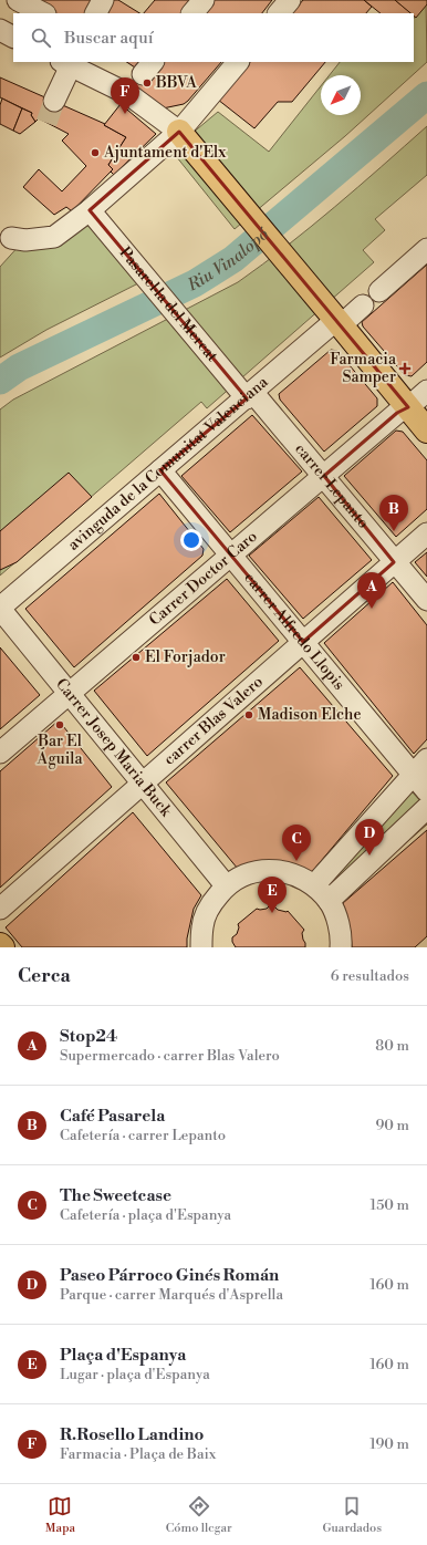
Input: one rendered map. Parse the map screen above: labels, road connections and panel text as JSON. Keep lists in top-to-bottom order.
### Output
{
  "streets": {
    "street": [
      "Pasarel·la del Mercat",
      "avinguda de la Comunitat Valenciana",
      "carrer Lepanto",
      "Carrer Doctor Caro",
      "carrer Alfredo Llopis",
      "carrer Blas Valero",
      "Carrer Josep Maria Buck"
    ]
  },
  "crossings": [
    ["Pasarel·la del Mercat", "avinguda de la Comunitat Valenciana"],
    ["Pasarel·la del Mercat", "carrer Lepanto"],
    ["avinguda de la Comunitat Valenciana", "carrer Lepanto"],
    ["avinguda de la Comunitat Valenciana", "carrer Alfredo Llopis"],
    ["avinguda de la Comunitat Valenciana", "Carrer Josep Maria Buck"],
    ["carrer Lepanto", "Carrer Doctor Caro"],
    ["carrer Lepanto", "carrer Blas Valero"],
    ["Carrer Doctor Caro", "carrer Alfredo Llopis"],
    ["Carrer Doctor Caro", "Carrer Josep Maria Buck"],
    ["carrer Alfredo Llopis", "carrer Blas Valero"],
    ["carrer Blas Valero", "Carrer Josep Maria Buck"]
  ],
  "water": ["Riu Vinalopó"],
  "places": {
    "other": [
      "BBVA",
      "Ajuntament d'Elx",
      "El Forjador",
      "Madison Elche",
      "Bar El Águila"
    ],
    "health": ["Farmacia Samper"]
  },
  "north": "bottom left",
  "page": {
    "search": "Buscar aquí",
    "pins": [
      "F",
      "B",
      "A",
      "D",
      "C",
      "E"
    ],
    "heading": ["Cerca", "6 resultados"],
    "list": [
      {
        "mark": "A",
        "name": "Stop24",
        "note": "Supermercado · carrer Blas Valero",
        "value": "80 m"
      },
      {
        "mark": "B",
        "name": "Café Pasarela",
        "note": "Cafetería · carrer Lepanto",
        "value": "90 m"
      },
      {
        "mark": "C",
        "name": "The Sweetcase",
        "note": "Cafetería · plaça d'Espanya",
        "value": "150 m"
      },
      {
        "mark": "D",
        "name": "Paseo Párroco Ginés Román",
        "note": "Parque · carrer Marqués d'Asprella",
        "value": "160 m"
      },
      {
        "mark": "E",
        "name": "Plaça d'Espanya",
        "note": "Lugar · plaça d'Espanya",
        "value": "160 m"
      },
      {
        "mark": "F",
        "name": "R.Rosello Landino",
        "note": "Farmacia · Plaça de Baix",
        "value": "190 m"
      }
    ],
    "nav": ["Mapa", "Cómo llegar", "Guardados"]
  }
}
